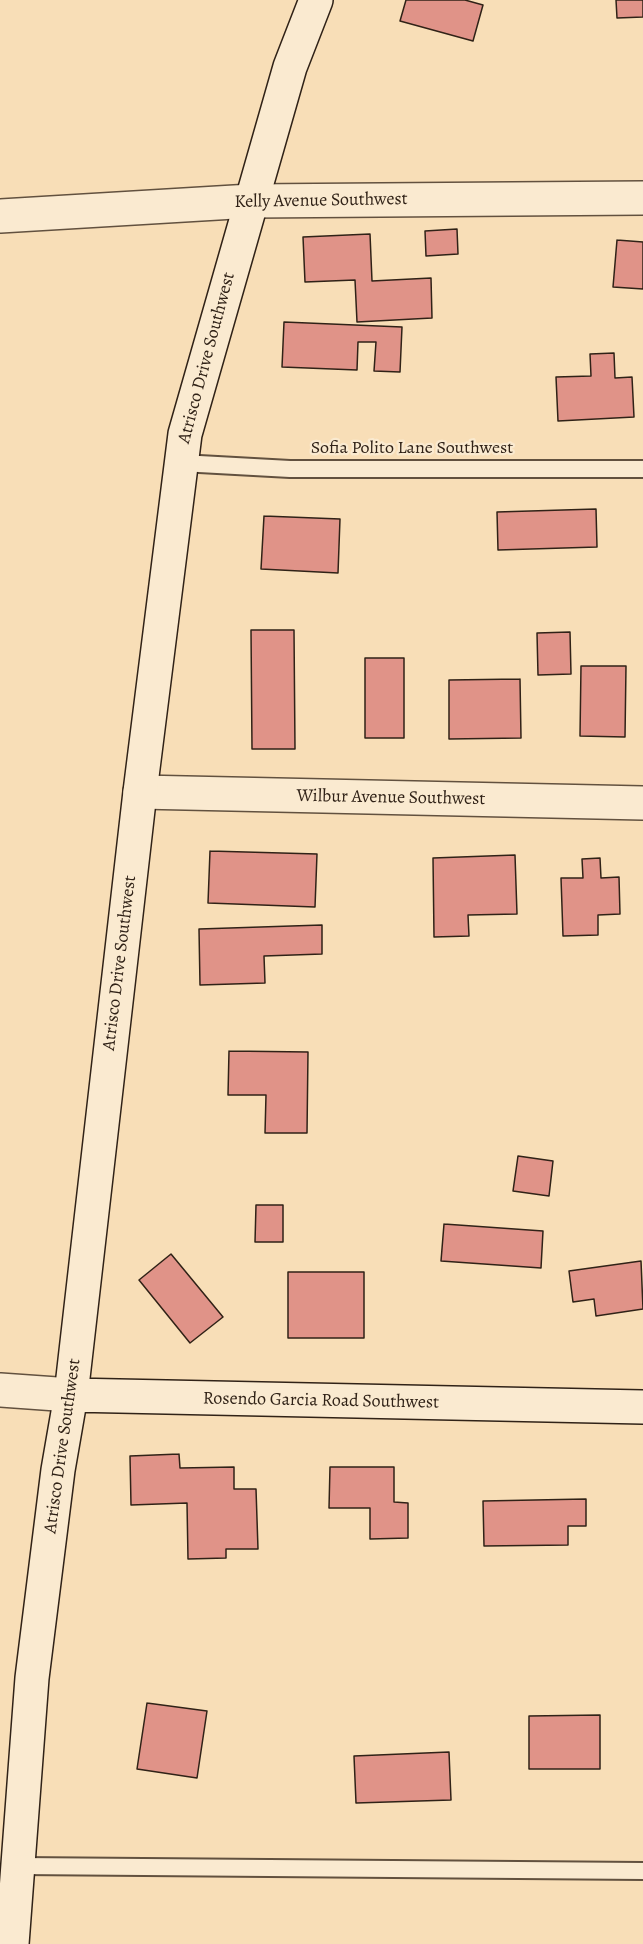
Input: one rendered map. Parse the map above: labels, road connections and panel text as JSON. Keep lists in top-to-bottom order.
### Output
{
  "streets": {
    "street": [
      "Kelly Avenue Southwest",
      "Atrisco Drive Southwest",
      "Wilbur Avenue Southwest",
      "Rosendo Garcia Road Southwest"
    ],
    "lane": ["Sofia Polito Lane Southwest"]
  },
  "crossings": [
    ["Kelly Avenue Southwest", "Atrisco Drive Southwest"],
    ["Atrisco Drive Southwest", "Sofia Polito Lane Southwest"],
    ["Atrisco Drive Southwest", "Wilbur Avenue Southwest"],
    ["Atrisco Drive Southwest", "Rosendo Garcia Road Southwest"]
  ]
}
